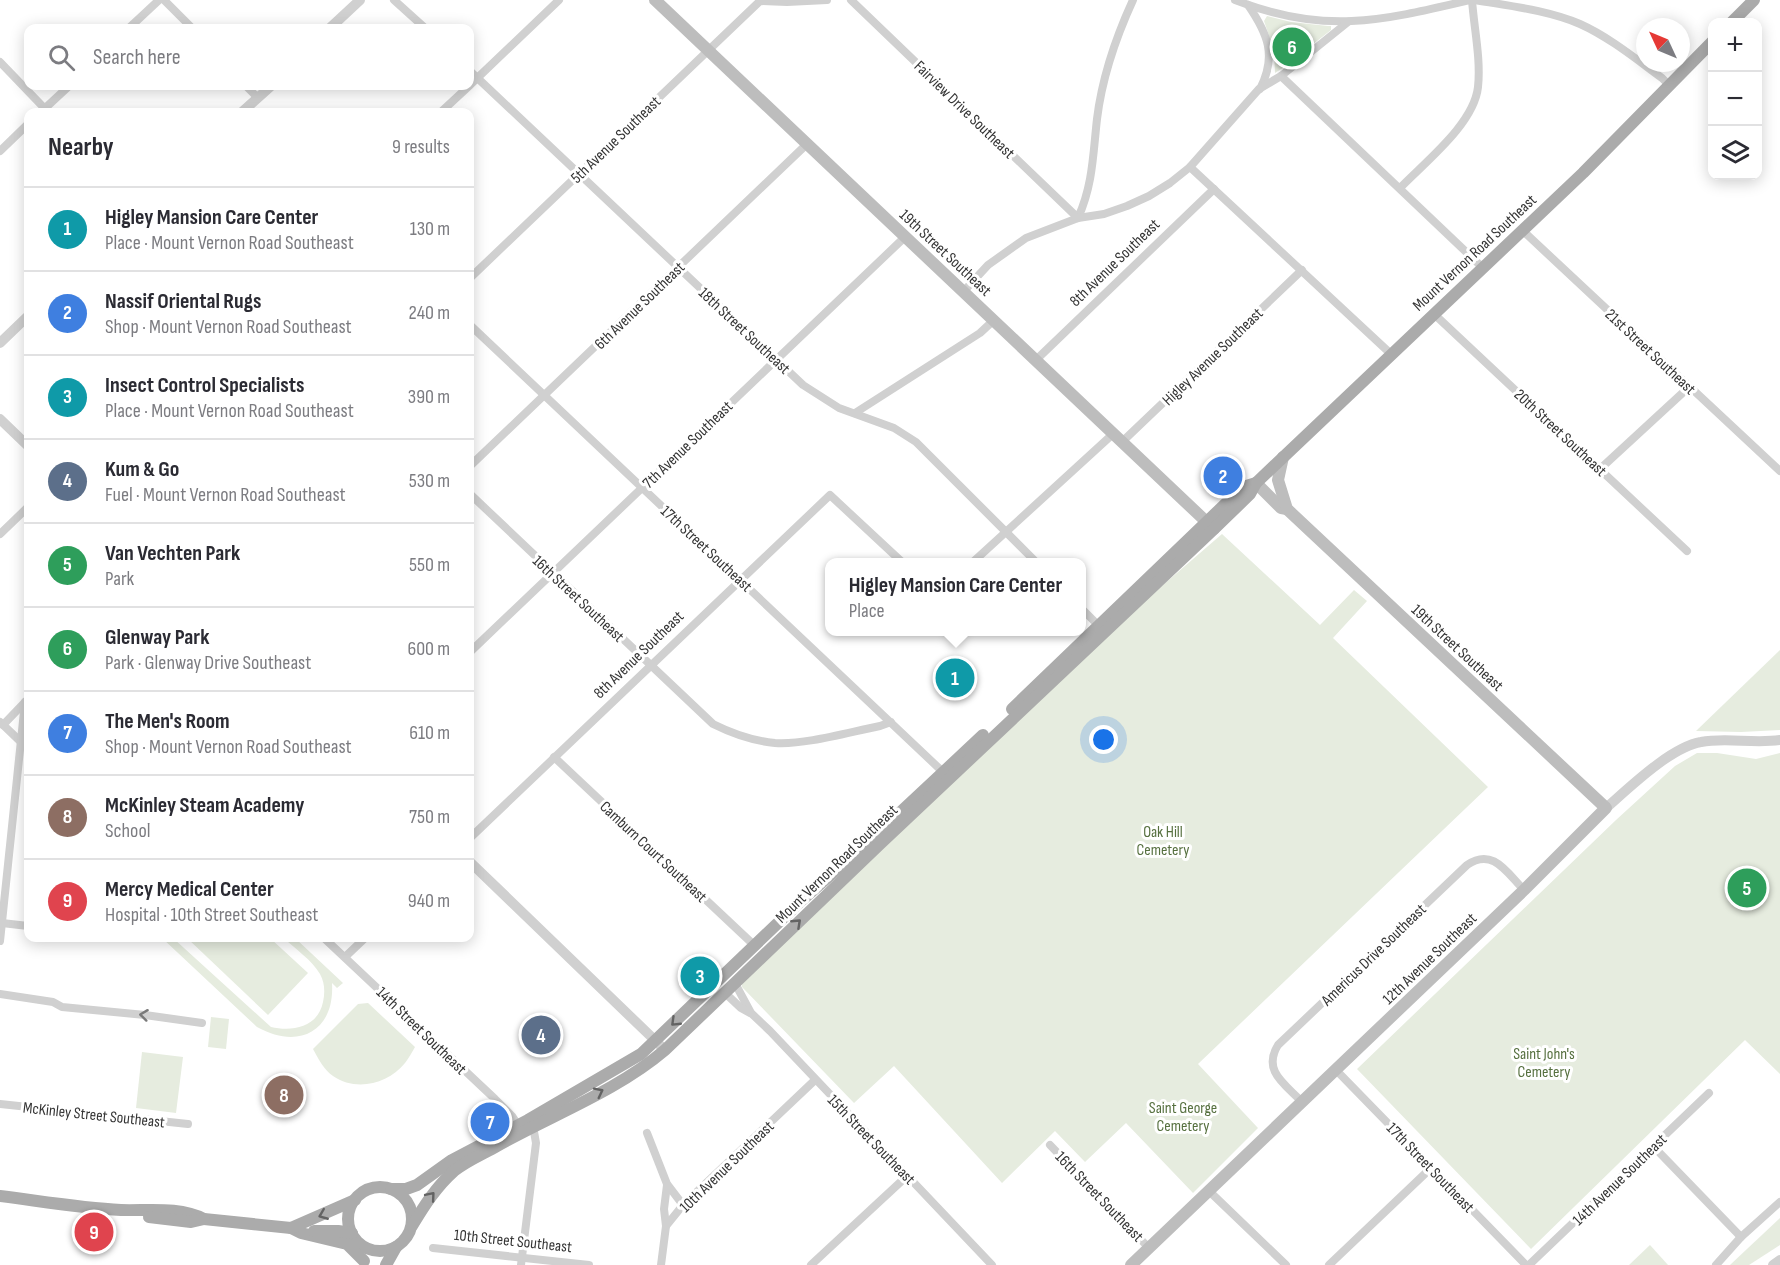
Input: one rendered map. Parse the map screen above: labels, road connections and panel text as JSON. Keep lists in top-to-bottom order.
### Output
{
  "streets": {
    "main road": ["19th Street Southeast", "Mount Vernon Road Southeast", "12th Avenue Southeast"],
    "street": [
      "Fairview Drive Southeast",
      "5th Avenue Southeast",
      "8th Avenue Southeast",
      "6th Avenue Southeast",
      "18th Street Southeast",
      "21st Street Southeast",
      "Higley Avenue Southeast",
      "20th Street Southeast",
      "7th Avenue Southeast",
      "17th Street Southeast",
      "16th Street Southeast",
      "Camburn Court Southeast",
      "Americus Drive Southeast",
      "14th Street Southeast",
      "McKinley Street Southeast",
      "15th Street Southeast",
      "10th Avenue Southeast",
      "14th Avenue Southeast",
      "10th Street Southeast"
    ]
  },
  "crossings": [
    ["5th Avenue Southeast", "19th Street Southeast"],
    ["5th Avenue Southeast", "18th Street Southeast"],
    ["19th Street Southeast", "Mount Vernon Road Southeast"],
    ["19th Street Southeast", "8th Avenue Southeast"],
    ["19th Street Southeast", "6th Avenue Southeast"],
    ["19th Street Southeast", "Higley Avenue Southeast"],
    ["19th Street Southeast", "7th Avenue Southeast"],
    ["19th Street Southeast", "12th Avenue Southeast"],
    ["Mount Vernon Road Southeast", "21st Street Southeast"],
    ["Mount Vernon Road Southeast", "20th Street Southeast"],
    ["Mount Vernon Road Southeast", "17th Street Southeast"],
    ["Mount Vernon Road Southeast", "Camburn Court Southeast"],
    ["Mount Vernon Road Southeast", "14th Street Southeast"],
    ["Mount Vernon Road Southeast", "15th Street Southeast"],
    ["8th Avenue Southeast", "17th Street Southeast"],
    ["8th Avenue Southeast", "16th Street Southeast"],
    ["8th Avenue Southeast", "Camburn Court Southeast"],
    ["6th Avenue Southeast", "18th Street Southeast"],
    ["6th Avenue Southeast", "17th Street Southeast"],
    ["18th Street Southeast", "Higley Avenue Southeast"],
    ["18th Street Southeast", "7th Avenue Southeast"],
    ["7th Avenue Southeast", "17th Street Southeast"],
    ["7th Avenue Southeast", "16th Street Southeast"],
    ["17th Street Southeast", "16th Street Southeast"],
    ["17th Street Southeast", "12th Avenue Southeast"],
    ["17th Street Southeast", "14th Avenue Southeast"],
    ["16th Street Southeast", "12th Avenue Southeast"],
    ["Americus Drive Southeast", "12th Avenue Southeast"],
    ["15th Street Southeast", "10th Avenue Southeast"]
  ],
  "parks": ["Oak Hill Cemetery", "Saint John's Cemetery", "Saint George Cemetery"],
  "north": "top left",
  "page": {
    "map_buttons": ["+", "−"],
    "search": "Search here",
    "pins": [
      "6",
      "2",
      "1",
      "5",
      "3",
      "4",
      "8",
      "7",
      "9"
    ],
    "heading": ["Nearby", "9 results"],
    "list": [
      {
        "mark": "1",
        "name": "Higley Mansion Care Center",
        "note": "Place · Mount Vernon Road Southeast",
        "value": "130 m"
      },
      {
        "mark": "2",
        "name": "Nassif Oriental Rugs",
        "note": "Shop · Mount Vernon Road Southeast",
        "value": "240 m"
      },
      {
        "mark": "3",
        "name": "Insect Control Specialists",
        "note": "Place · Mount Vernon Road Southeast",
        "value": "390 m"
      },
      {
        "mark": "4",
        "name": "Kum & Go",
        "note": "Fuel · Mount Vernon Road Southeast",
        "value": "530 m"
      },
      {
        "mark": "5",
        "name": "Van Vechten Park",
        "note": "Park",
        "value": "550 m"
      },
      {
        "mark": "6",
        "name": "Glenway Park",
        "note": "Park · Glenway Drive Southeast",
        "value": "600 m"
      },
      {
        "mark": "7",
        "name": "The Men's Room",
        "note": "Shop · Mount Vernon Road Southeast",
        "value": "610 m"
      },
      {
        "mark": "8",
        "name": "McKinley Steam Academy",
        "note": "School",
        "value": "750 m"
      },
      {
        "mark": "9",
        "name": "Mercy Medical Center",
        "note": "Hospital · 10th Street Southeast",
        "value": "940 m"
      }
    ],
    "popup": ["Higley Mansion Care Center", "Place"]
  }
}
